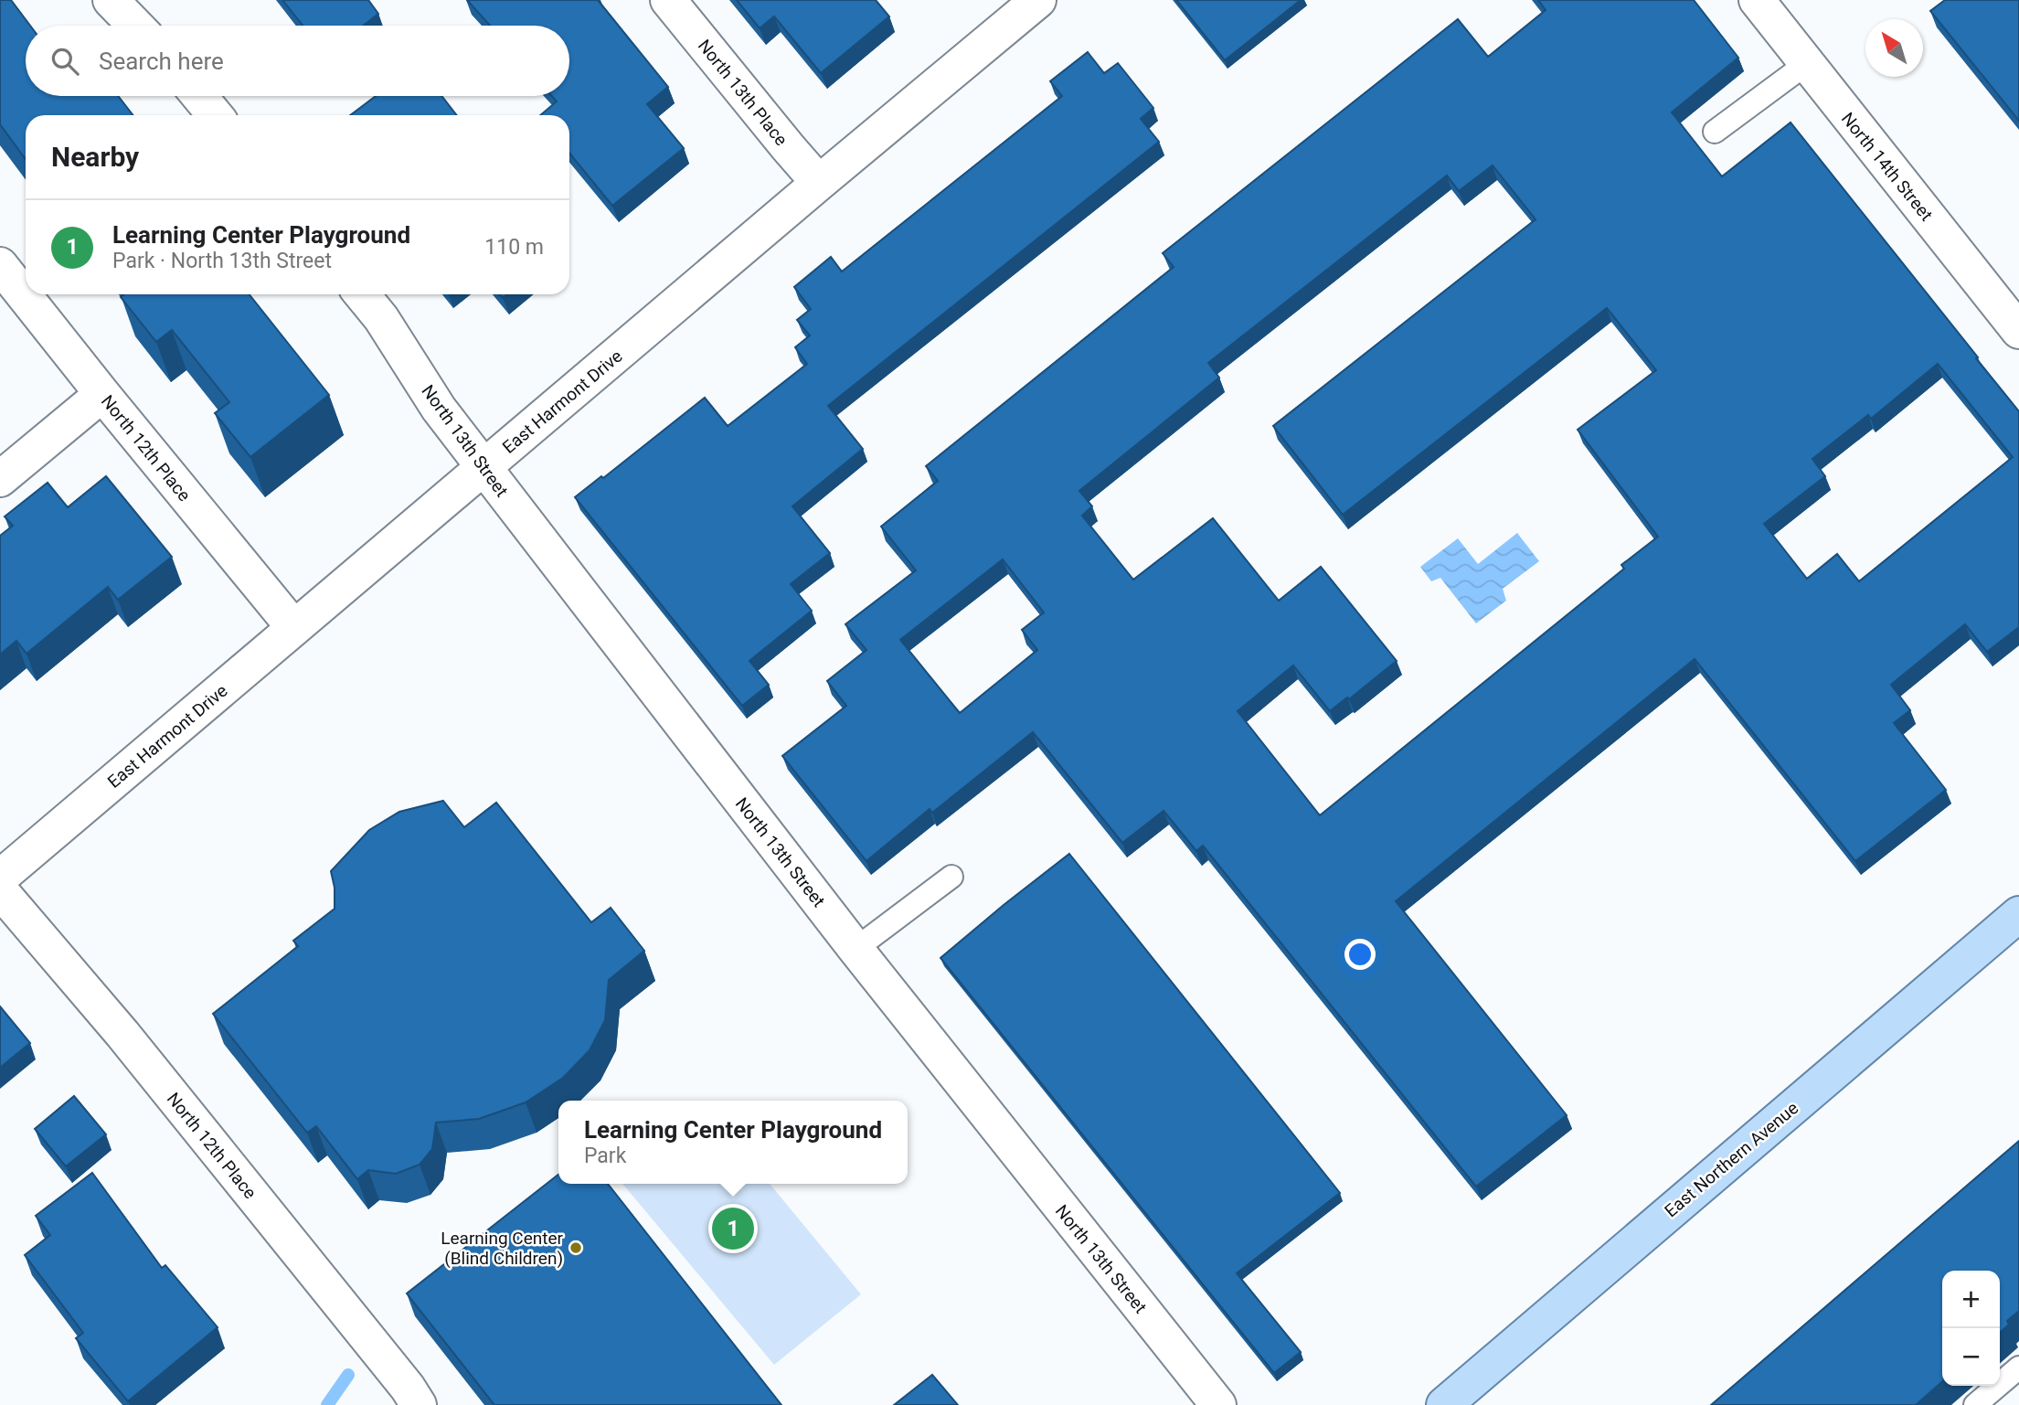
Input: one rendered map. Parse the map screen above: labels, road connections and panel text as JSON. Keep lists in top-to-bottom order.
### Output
{
  "streets": {
    "main road": ["East Northern Avenue"],
    "street": [
      "North 13th Place",
      "North 14th Street",
      "East Harmont Drive",
      "North 13th Street",
      "North 12th Place"
    ]
  },
  "crossings": [
    ["North 13th Place", "East Harmont Drive"],
    ["East Harmont Drive", "North 13th Street"],
    ["East Harmont Drive", "North 12th Place"]
  ],
  "places": ["Learning Center (Blind Children)"],
  "north": "top left",
  "page": {
    "search": "Search here",
    "heading": "Nearby",
    "list": [
      {
        "mark": "1",
        "name": "Learning Center Playground",
        "note": "Park · North 13th Street",
        "value": "110 m"
      }
    ],
    "popup": ["Learning Center Playground", "Park"],
    "pins": "1",
    "map_buttons": ["+", "−"]
  }
}
